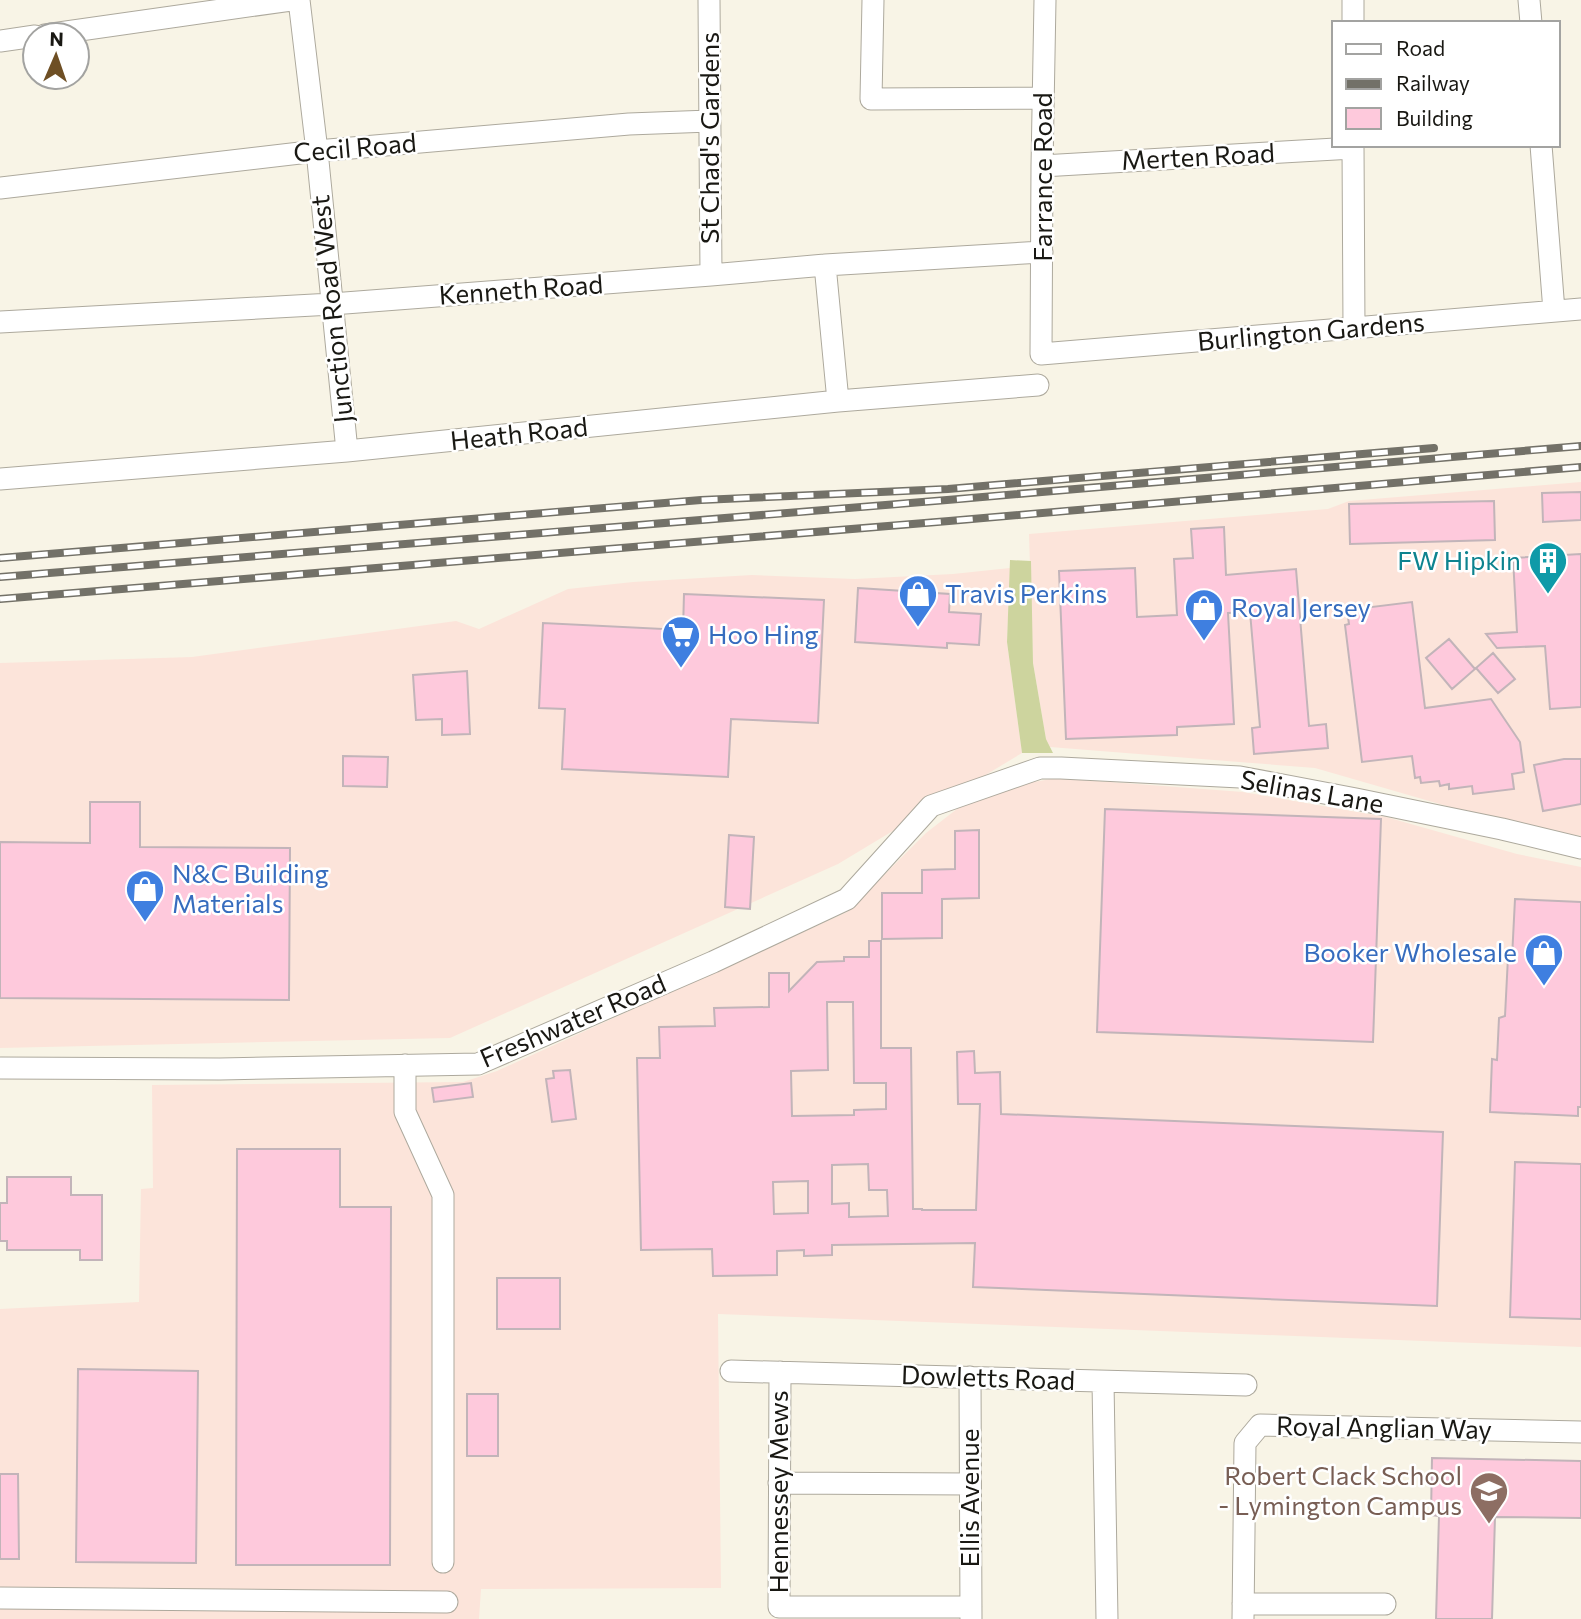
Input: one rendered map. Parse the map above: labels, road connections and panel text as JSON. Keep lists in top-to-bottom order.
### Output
{
  "streets": {
    "street": [
      "St Chad's Gardens",
      "Cecil Road",
      "Merten Road",
      "Farrance Road",
      "Kenneth Road",
      "Junction Road West",
      "Burlington Gardens",
      "Heath Road",
      "Selinas Lane",
      "Freshwater Road",
      "Dowletts Road",
      "Royal Anglian Way",
      "Hennessey Mews",
      "Ellis Avenue"
    ]
  },
  "crossings": [
    ["St Chad's Gardens", "Cecil Road"],
    ["St Chad's Gardens", "Kenneth Road"],
    ["Cecil Road", "Junction Road West"],
    ["Merten Road", "Farrance Road"],
    ["Farrance Road", "Kenneth Road"],
    ["Farrance Road", "Burlington Gardens"],
    ["Kenneth Road", "Junction Road West"],
    ["Junction Road West", "Heath Road"],
    ["Selinas Lane", "Freshwater Road"],
    ["Dowletts Road", "Hennessey Mews"],
    ["Dowletts Road", "Ellis Avenue"]
  ],
  "places": {
    "building": ["FW Hipkin"],
    "shop": [
      "Travis Perkins",
      "Royal Jersey",
      "N&C Building Materials",
      "Booker Wholesale"
    ],
    "supermarket": ["Hoo Hing"],
    "school or university": ["Robert Clack School - Lymington Campus"]
  },
  "legend": ["Road", "Railway", "Building"],
  "north": "top"
}
